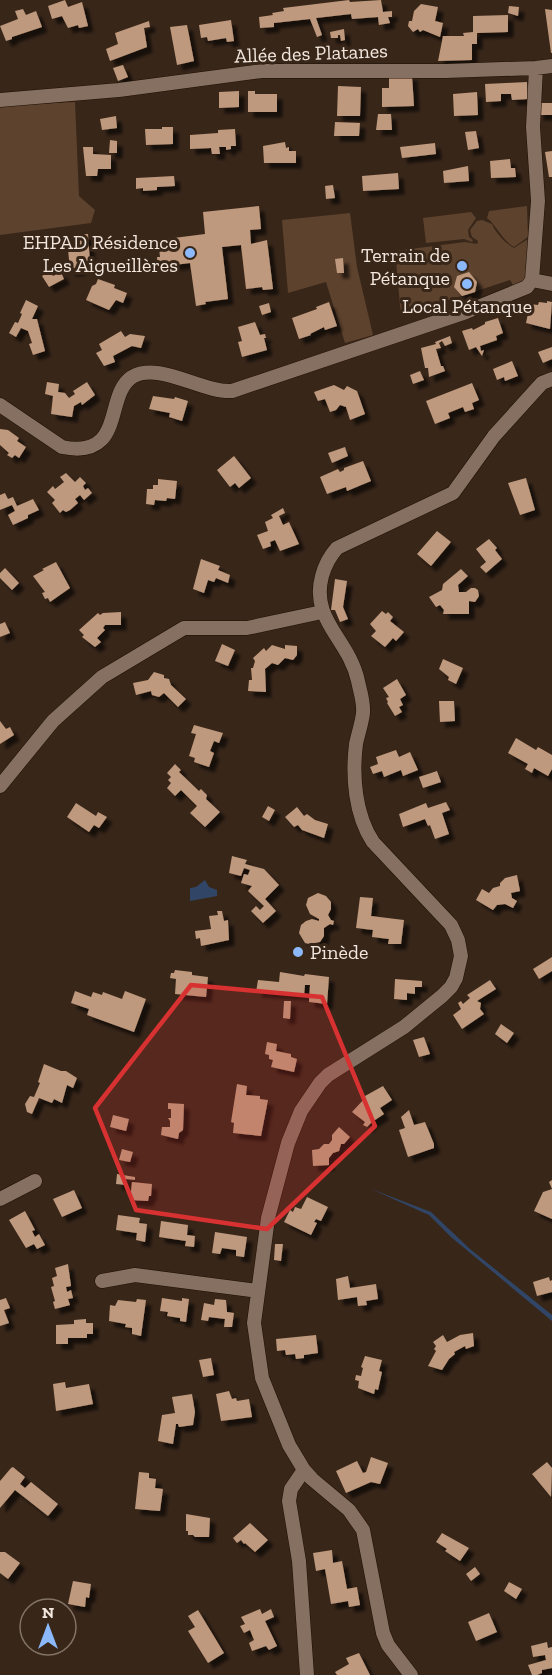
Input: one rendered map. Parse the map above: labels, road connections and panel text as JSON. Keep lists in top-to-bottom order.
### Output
{
  "streets": {
    "street": ["Allée des Platanes"]
  },
  "places": [
    "EHPAD Résidence Les Aigueillères",
    "Terrain de Pétanque",
    "Local Pétanque",
    "Pinède"
  ],
  "north": "top"
}
